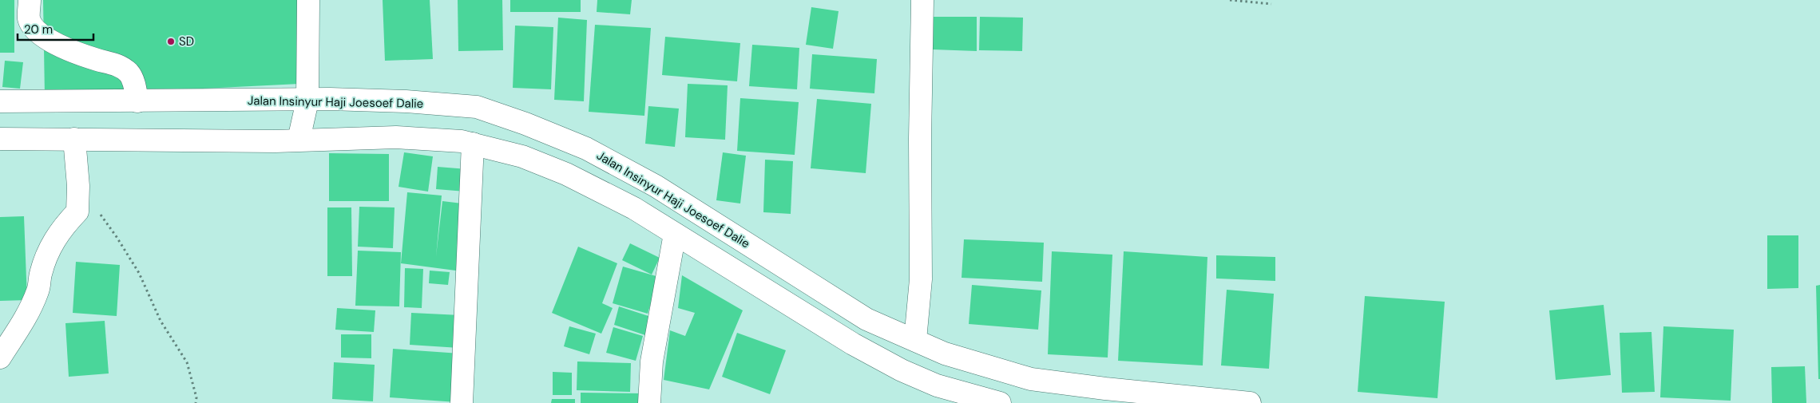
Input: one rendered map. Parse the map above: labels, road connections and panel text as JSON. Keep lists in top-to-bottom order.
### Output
{
  "streets": {
    "main road": ["Jalan Insinyur Haji Joesoef Dalie"]
  },
  "places": ["SD"],
  "scale_bar": "20 m"
}
